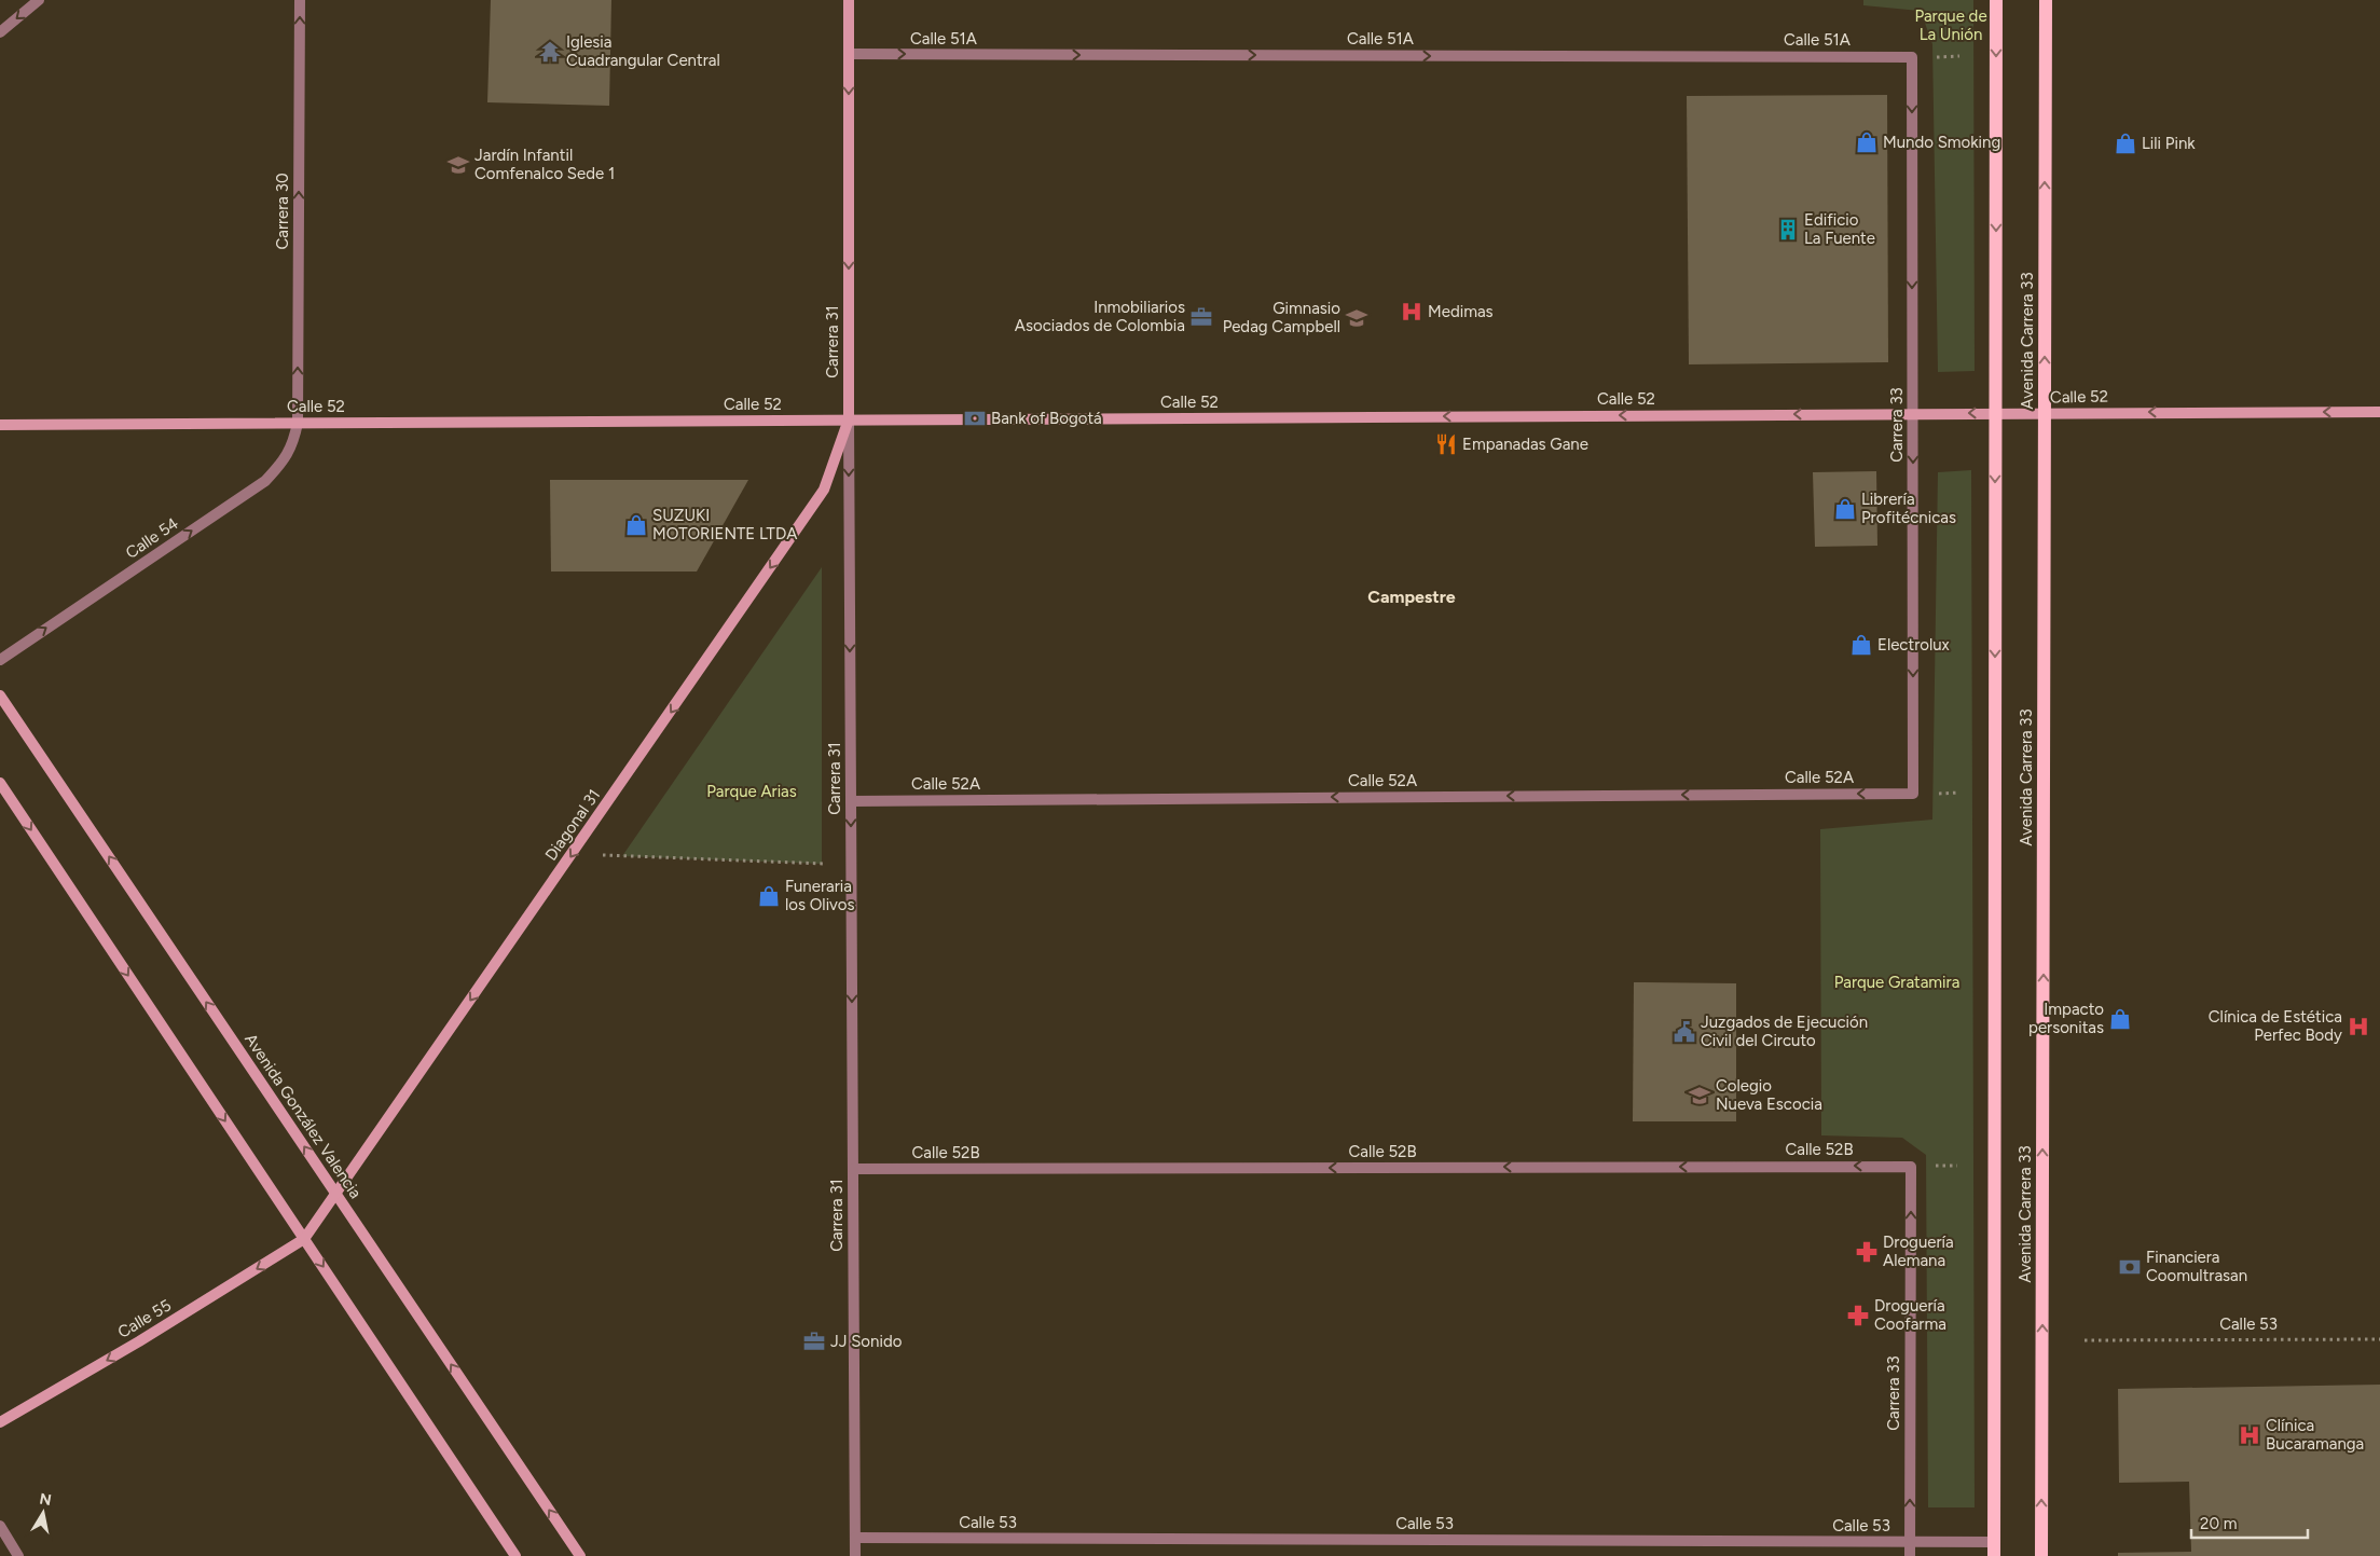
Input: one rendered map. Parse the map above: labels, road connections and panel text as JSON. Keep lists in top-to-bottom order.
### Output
{
  "streets": {
    "main road": ["Avenida Carrera 33"],
    "street": [
      "Calle 51A",
      "Carrera 30",
      "Carrera 31",
      "Calle 52",
      "Carrera 33",
      "Calle 54",
      "Calle 52A",
      "Diagonal 31",
      "Avenida González Valencia",
      "Calle 52B",
      "Calle 55",
      "Calle 53"
    ]
  },
  "crossings": [
    ["Calle 51A", "Carrera 31"],
    ["Calle 51A", "Carrera 33"],
    ["Carrera 30", "Calle 52"],
    ["Carrera 30", "Calle 54"],
    ["Avenida Carrera 33", "Calle 52"],
    ["Avenida Carrera 33", "Calle 53"],
    ["Carrera 31", "Calle 52"],
    ["Carrera 31", "Calle 52A"],
    ["Carrera 31", "Diagonal 31"],
    ["Carrera 31", "Calle 52B"],
    ["Carrera 31", "Calle 53"],
    ["Calle 52", "Carrera 33"],
    ["Calle 52", "Calle 54"],
    ["Calle 52", "Diagonal 31"],
    ["Carrera 33", "Calle 52A"],
    ["Carrera 33", "Calle 52B"],
    ["Carrera 33", "Calle 53"],
    ["Diagonal 31", "Avenida González Valencia"],
    ["Diagonal 31", "Calle 55"]
  ],
  "one_way": [
    "Calle 51A",
    "Carrera 30",
    "Carrera 31",
    "Calle 52",
    "Calle 54",
    "Calle 52A",
    "Diagonal 31",
    "Calle 52B",
    "Calle 55"
  ],
  "districts": ["Campestre"],
  "parks": ["Parque de La Unión", "Parque Arias", "Parque Gratamira"],
  "places": {
    "temple": ["Iglesia Cuadrangular Central"],
    "shop": [
      "Mundo Smoking",
      "Lili Pink",
      "Librería Profitécnicas",
      "SUZUKI MOTORIENTE LTDA",
      "Electrolux",
      "Funeraria los Olivos",
      "Impacto personitas"
    ],
    "school or university": ["Jardín Infantil Comfenalco Sede 1", "Gimnasio Pedag Campbell", "Colegio Nueva Escocia"],
    "building": ["Edificio La Fuente"],
    "hospital": ["Medimas", "Clínica de Estética Perfec Body", "Clínica Bucaramanga"],
    "office": ["Inmobiliarios Asociados de Colombia", "JJ Sonido"],
    "bank": ["Bank of Bogotá", "Financiera Coomultrasan"],
    "restaurant": ["Empanadas Gane"],
    "public building": ["Juzgados de Ejecución Civil del Circuto"],
    "pharmacy": ["Droguería Alemana", "Droguería Coofarma"]
  },
  "scale_bar": "20 m",
  "north": "top"
}
